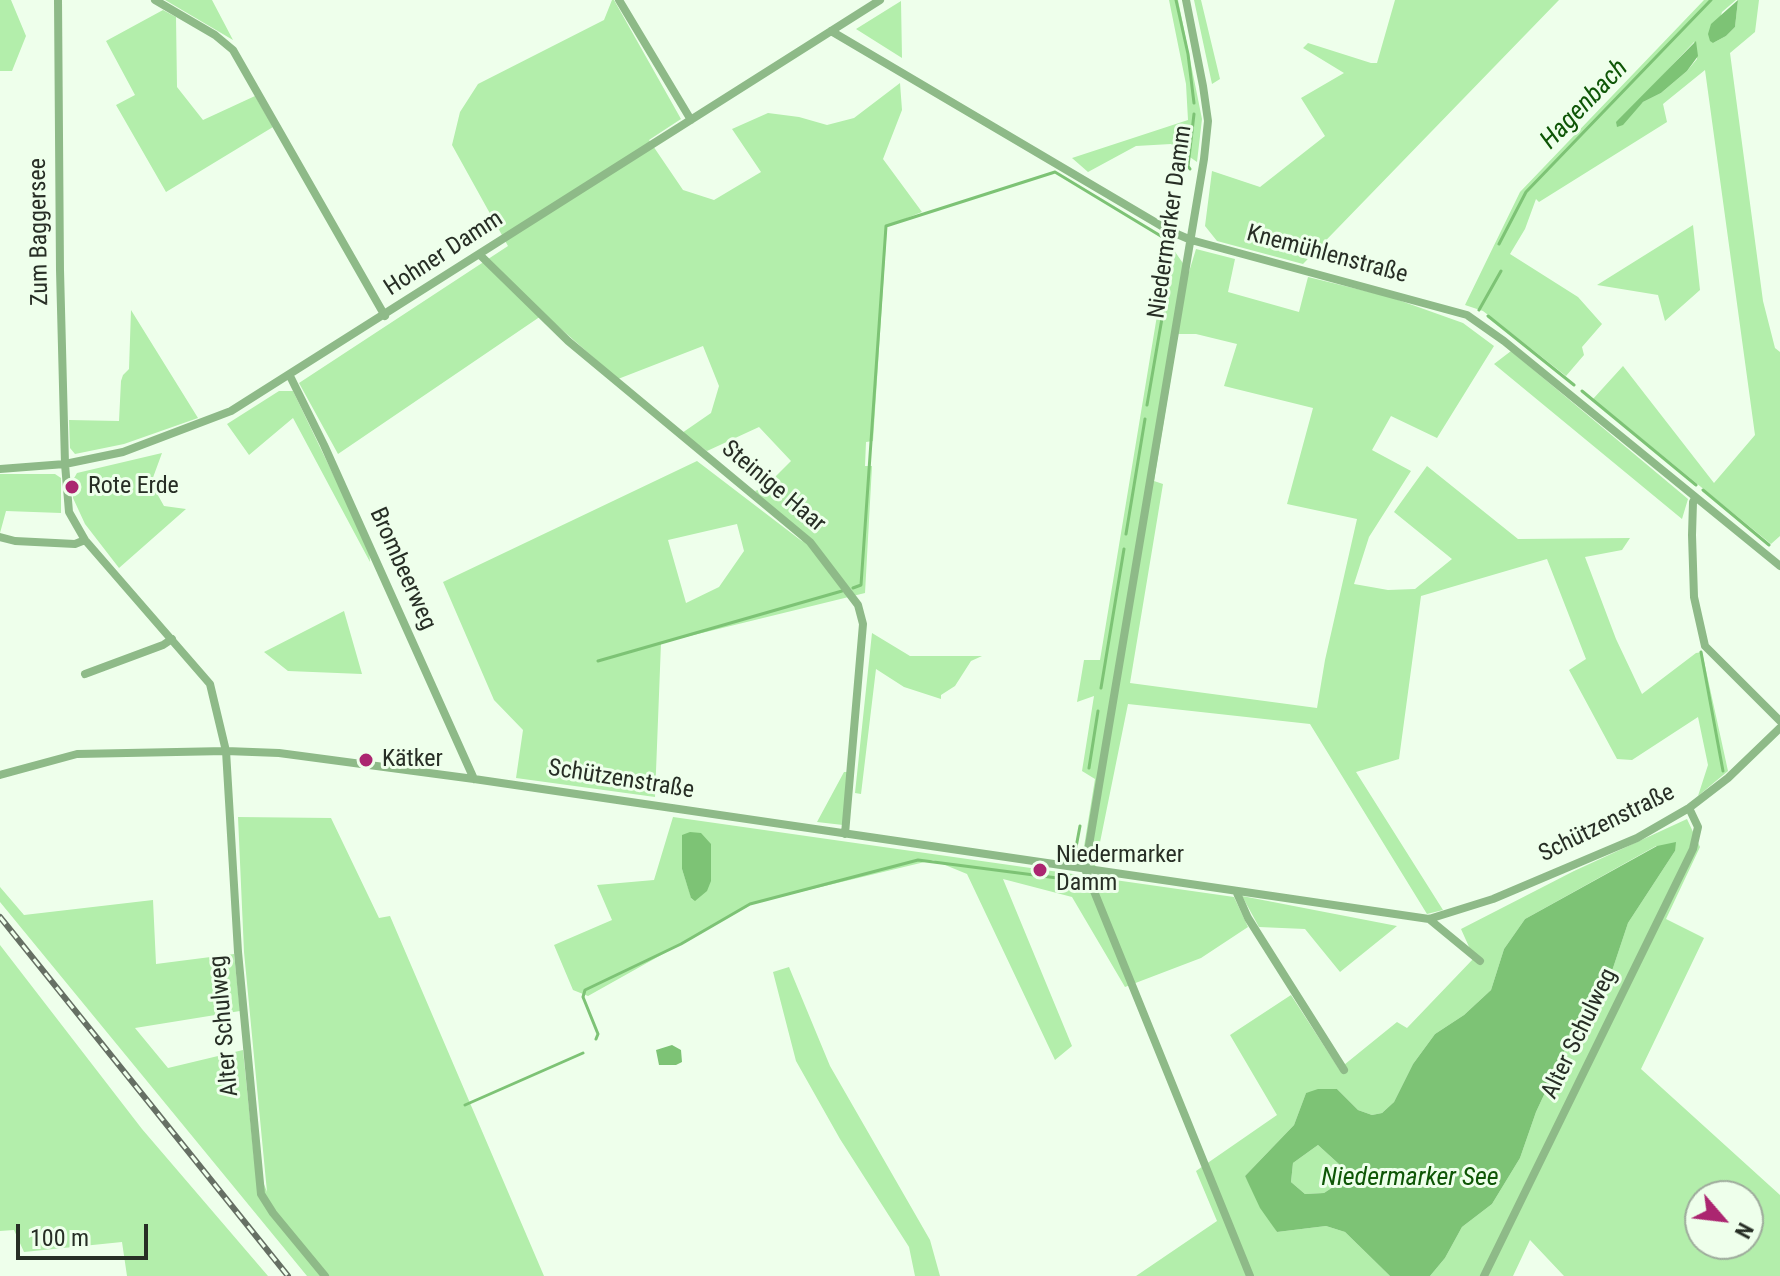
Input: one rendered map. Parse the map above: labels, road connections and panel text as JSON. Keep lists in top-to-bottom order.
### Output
{
  "streets": {
    "street": [
      "Niedermarker Damm",
      "Zum Baggersee",
      "Hohner Damm",
      "Knemühlenstraße",
      "Steinige Haar",
      "Brombeerweg",
      "Schützenstraße",
      "Alter Schulweg"
    ]
  },
  "crossings": [
    ["Niedermarker Damm", "Knemühlenstraße"],
    ["Niedermarker Damm", "Schützenstraße"],
    ["Zum Baggersee", "Hohner Damm"],
    ["Hohner Damm", "Knemühlenstraße"],
    ["Hohner Damm", "Steinige Haar"],
    ["Hohner Damm", "Brombeerweg"],
    ["Steinige Haar", "Schützenstraße"],
    ["Brombeerweg", "Schützenstraße"],
    ["Schützenstraße", "Alter Schulweg"]
  ],
  "water": ["Hagenbach", "Niedermarker See"],
  "places": ["Rote Erde", "Kätker", "Niedermarker Damm"],
  "scale_bar": "100 m",
  "north": "bottom right"
}
